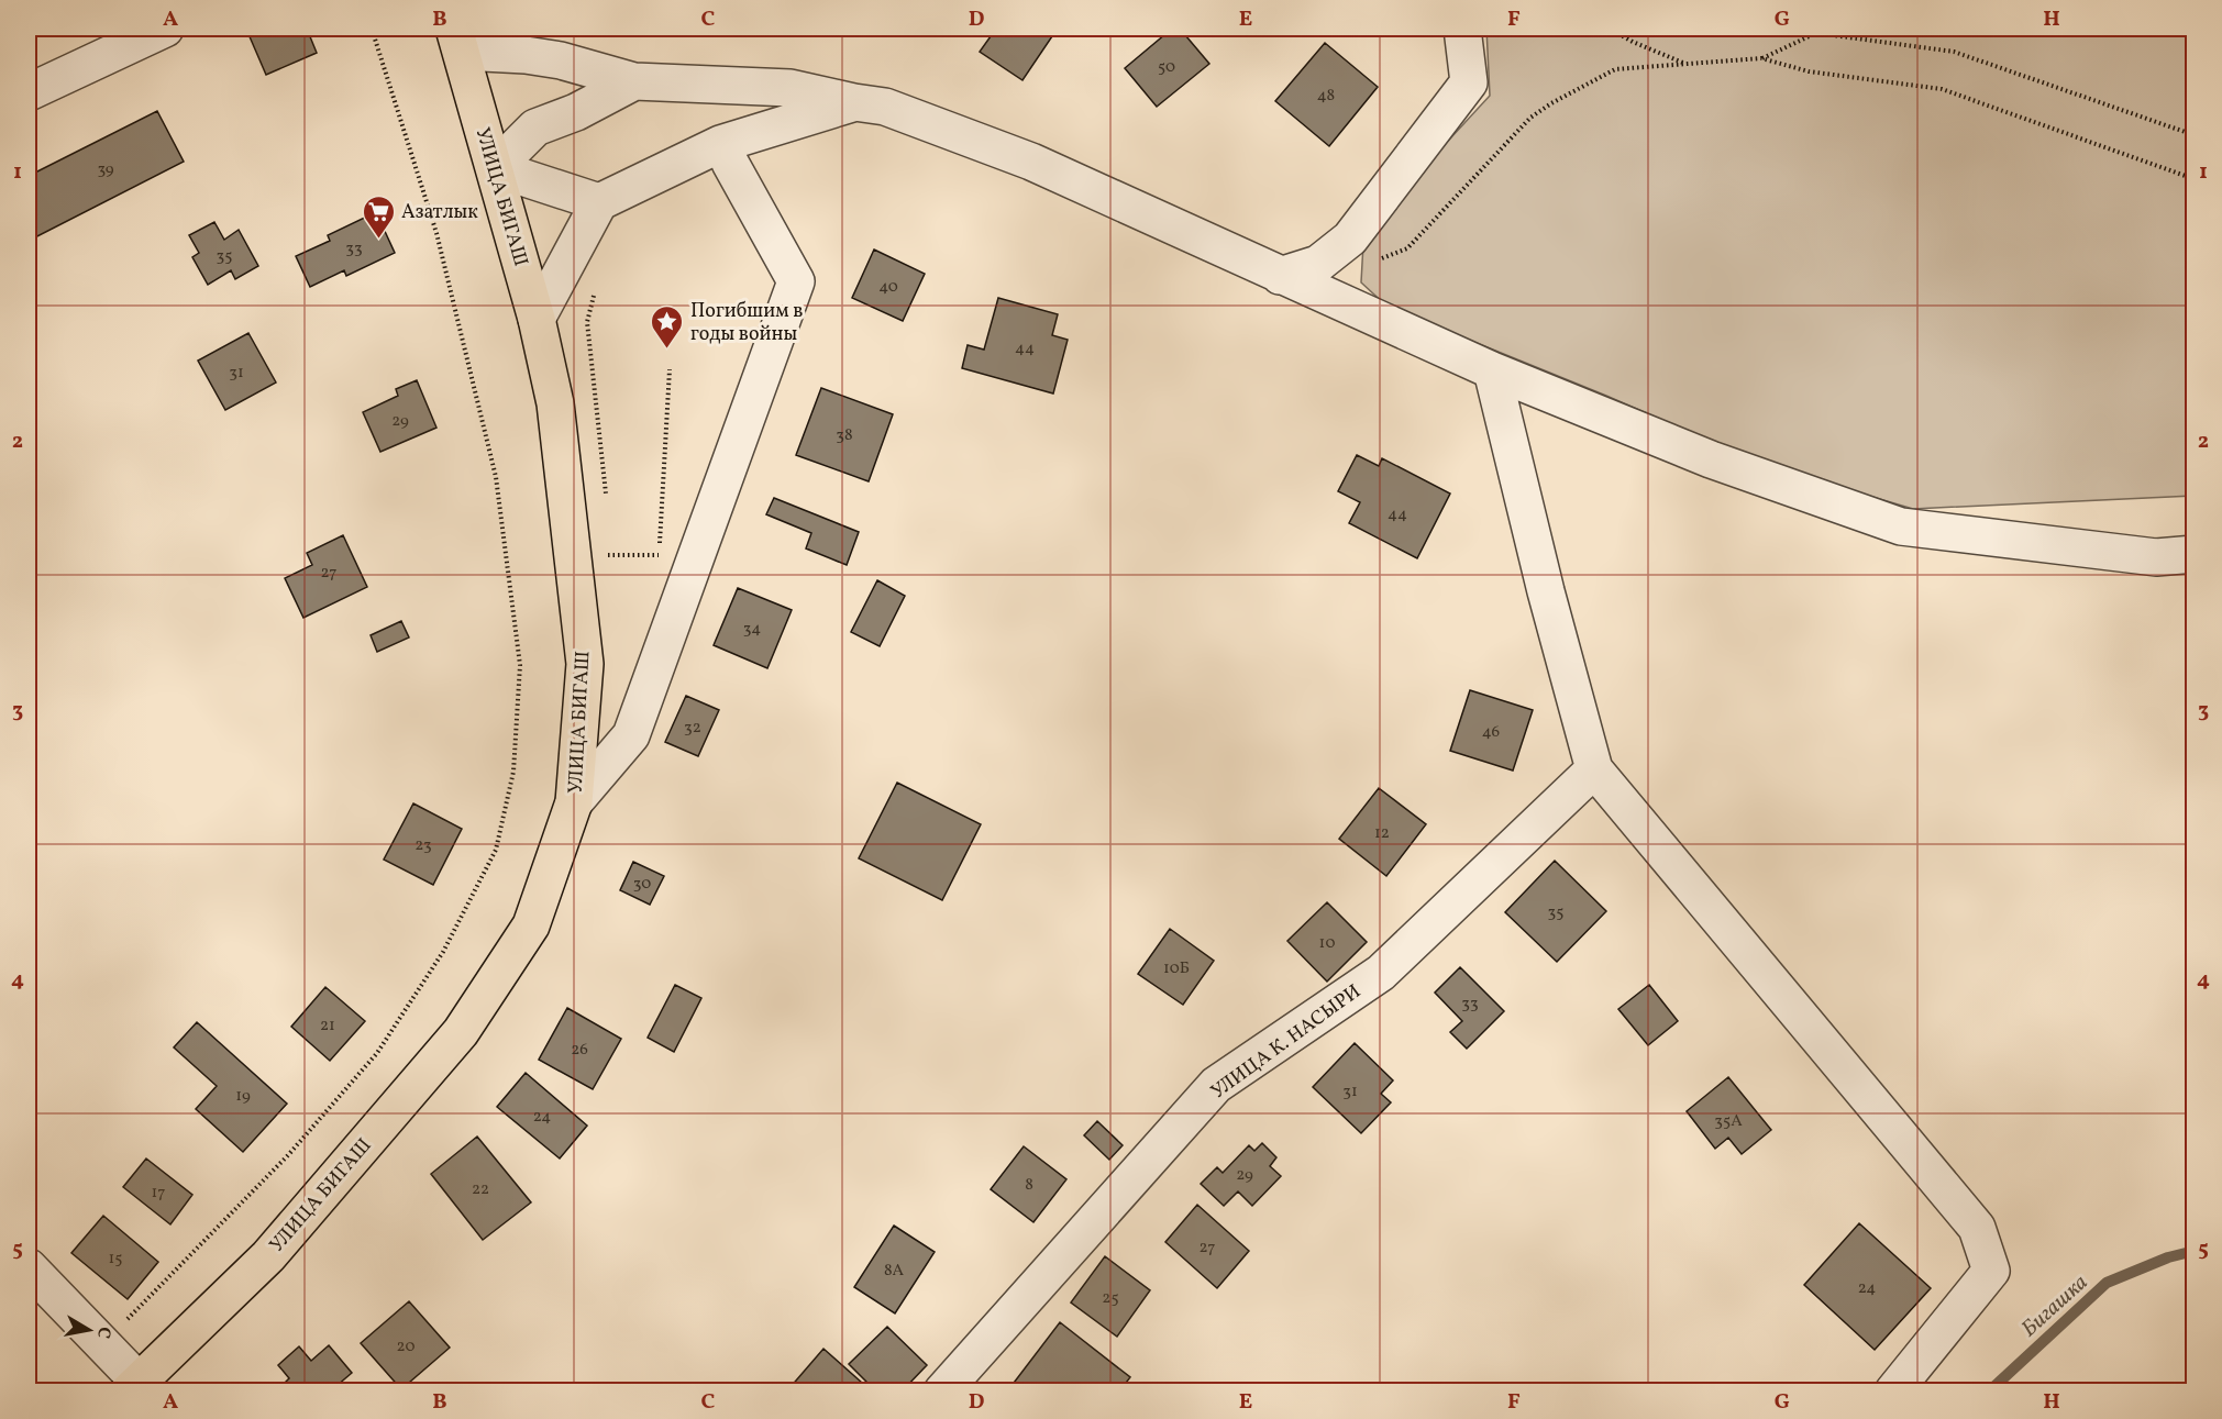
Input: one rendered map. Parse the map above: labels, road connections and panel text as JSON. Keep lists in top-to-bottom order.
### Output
{
  "streets": {
    "main road": ["УЛИЦА БИГАШ"],
    "street": ["УЛИЦА К. НАСЫРИ"]
  },
  "water": ["Бигашка"],
  "places": {
    "supermarket": ["Азатлык"],
    "place": ["Погибшим в годы войны"]
  },
  "house_numbers": [
    "50",
    "48",
    "39",
    "33",
    "35",
    "40",
    "44",
    "31",
    "29",
    "38",
    "44",
    "27",
    "34",
    "32",
    "46",
    "12",
    "23",
    "30",
    "35",
    "10",
    "10Б",
    "33",
    "21",
    "26",
    "31",
    "19",
    "24",
    "35А",
    "29",
    "8",
    "22",
    "17",
    "27",
    "15",
    "8А",
    "24",
    "25",
    "20"
  ],
  "north": "right",
  "grid": {
    "columns": [
      "A",
      "B",
      "C",
      "D",
      "E",
      "F",
      "G",
      "H"
    ],
    "rows": [
      "1",
      "2",
      "3",
      "4",
      "5"
    ]
  }
}
